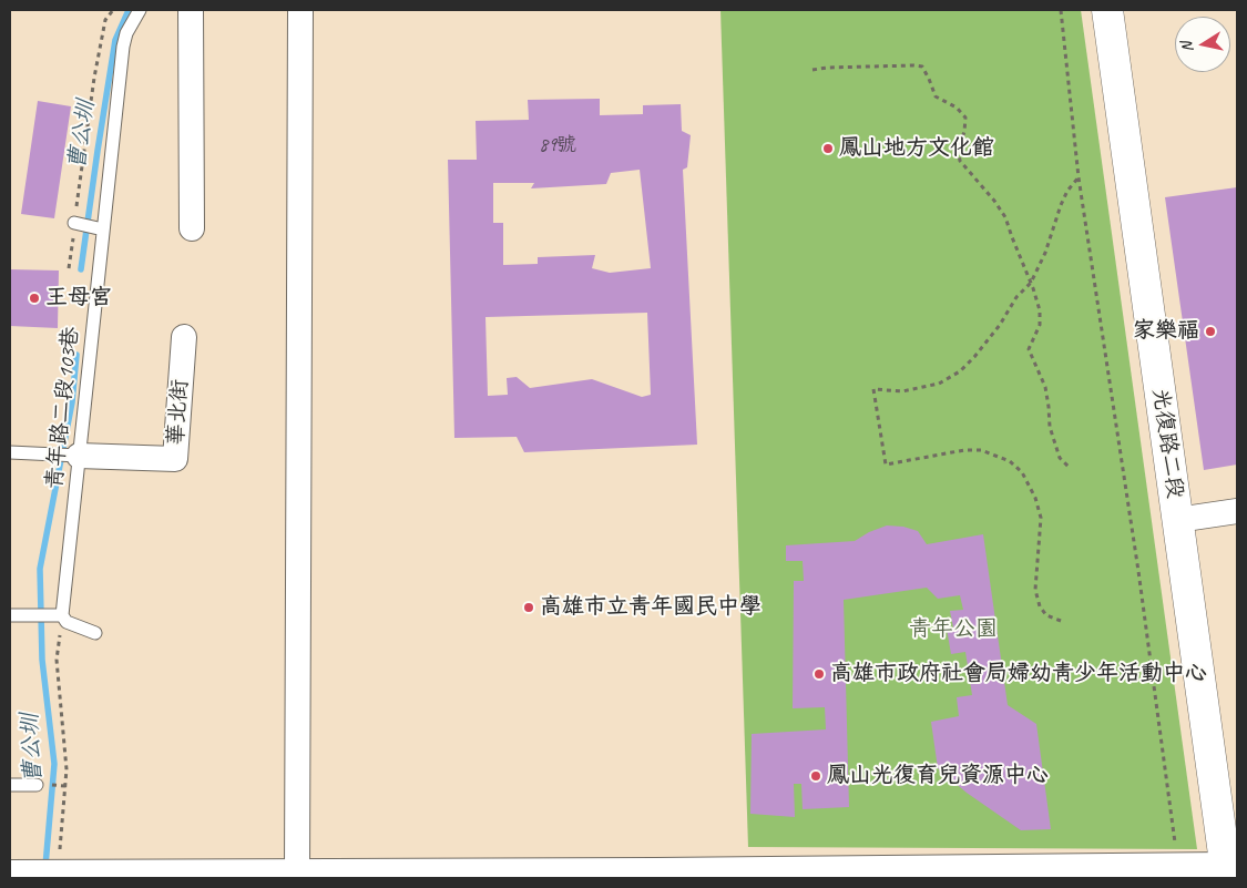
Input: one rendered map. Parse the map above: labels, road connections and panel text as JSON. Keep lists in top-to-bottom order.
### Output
{
  "streets": {
    "street": ["華北街", "光復路二段"],
    "lane": ["青年路二段103巷"]
  },
  "crossings": [
    ["青年路二段103巷", "華北街"]
  ],
  "water": ["曹公圳"],
  "parks": ["青年公園"],
  "places": [
    "鳳山地方文化館",
    "王母宮",
    "家樂福",
    "高雄市立青年國民中學",
    "高雄市政府社會局婦幼青少年活動中心",
    "鳳山光復育兒資源中心"
  ],
  "house_numbers": ["89號"],
  "north": "left"
}
